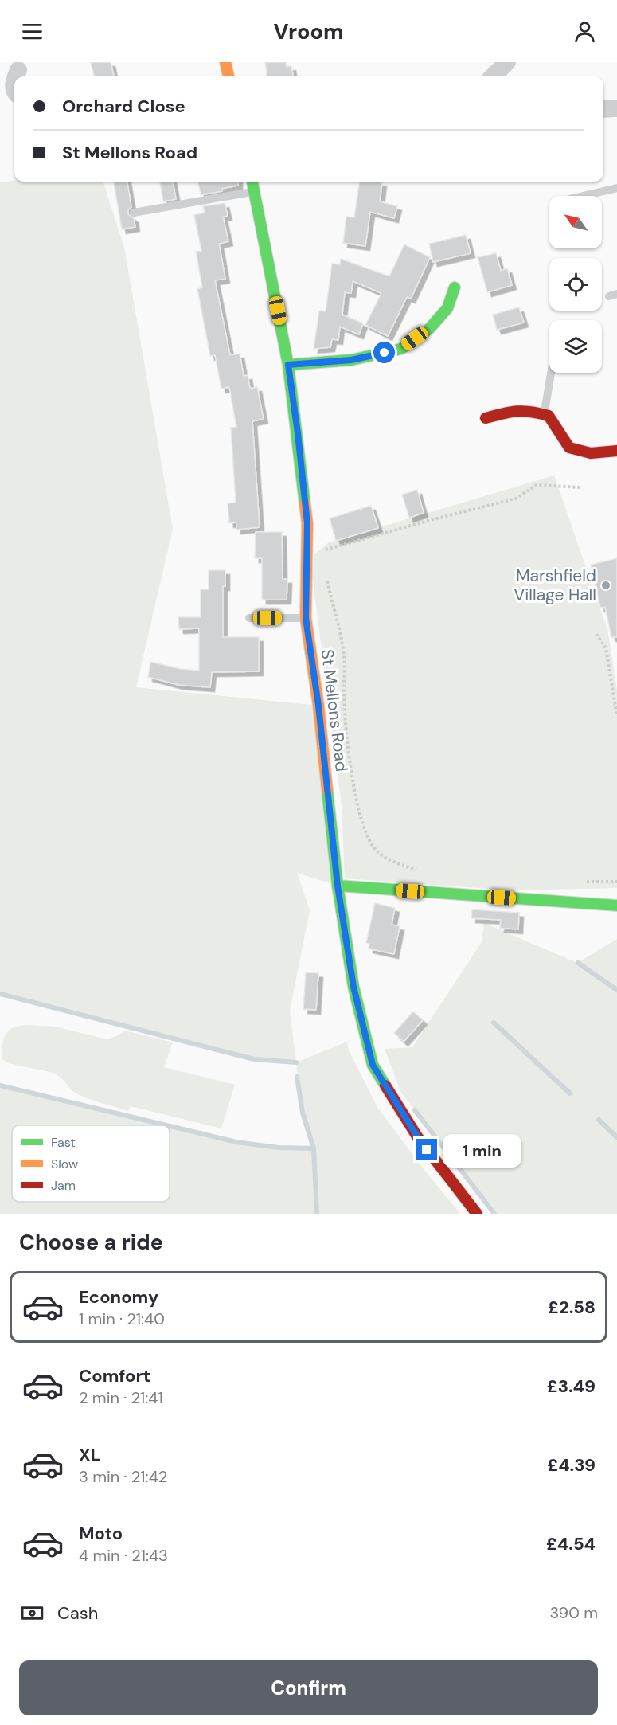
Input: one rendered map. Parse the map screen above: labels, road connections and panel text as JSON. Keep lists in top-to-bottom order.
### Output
{
  "streets": {
    "street": ["St Mellons Road"]
  },
  "places": ["Marshfield Village Hall"],
  "legend": ["Fast", "Slow", "Jam"],
  "north": "top left",
  "page": {
    "header": "Vroom",
    "banner": ["Orchard Close", "St Mellons Road"],
    "bubble": "1 min",
    "heading": "Choose a ride",
    "list": [
      {
        "name": "Economy",
        "note": "1 min · 21:40",
        "value": "£2.58"
      },
      {
        "name": "Comfort",
        "note": "2 min · 21:41",
        "value": "£3.49"
      },
      {
        "name": "XL",
        "note": "3 min · 21:42",
        "value": "£4.39"
      },
      {
        "name": "Moto",
        "note": "4 min · 21:43",
        "value": "£4.54"
      }
    ],
    "pay": ["Cash", "390 m"],
    "buttons": "Confirm"
  }
}
